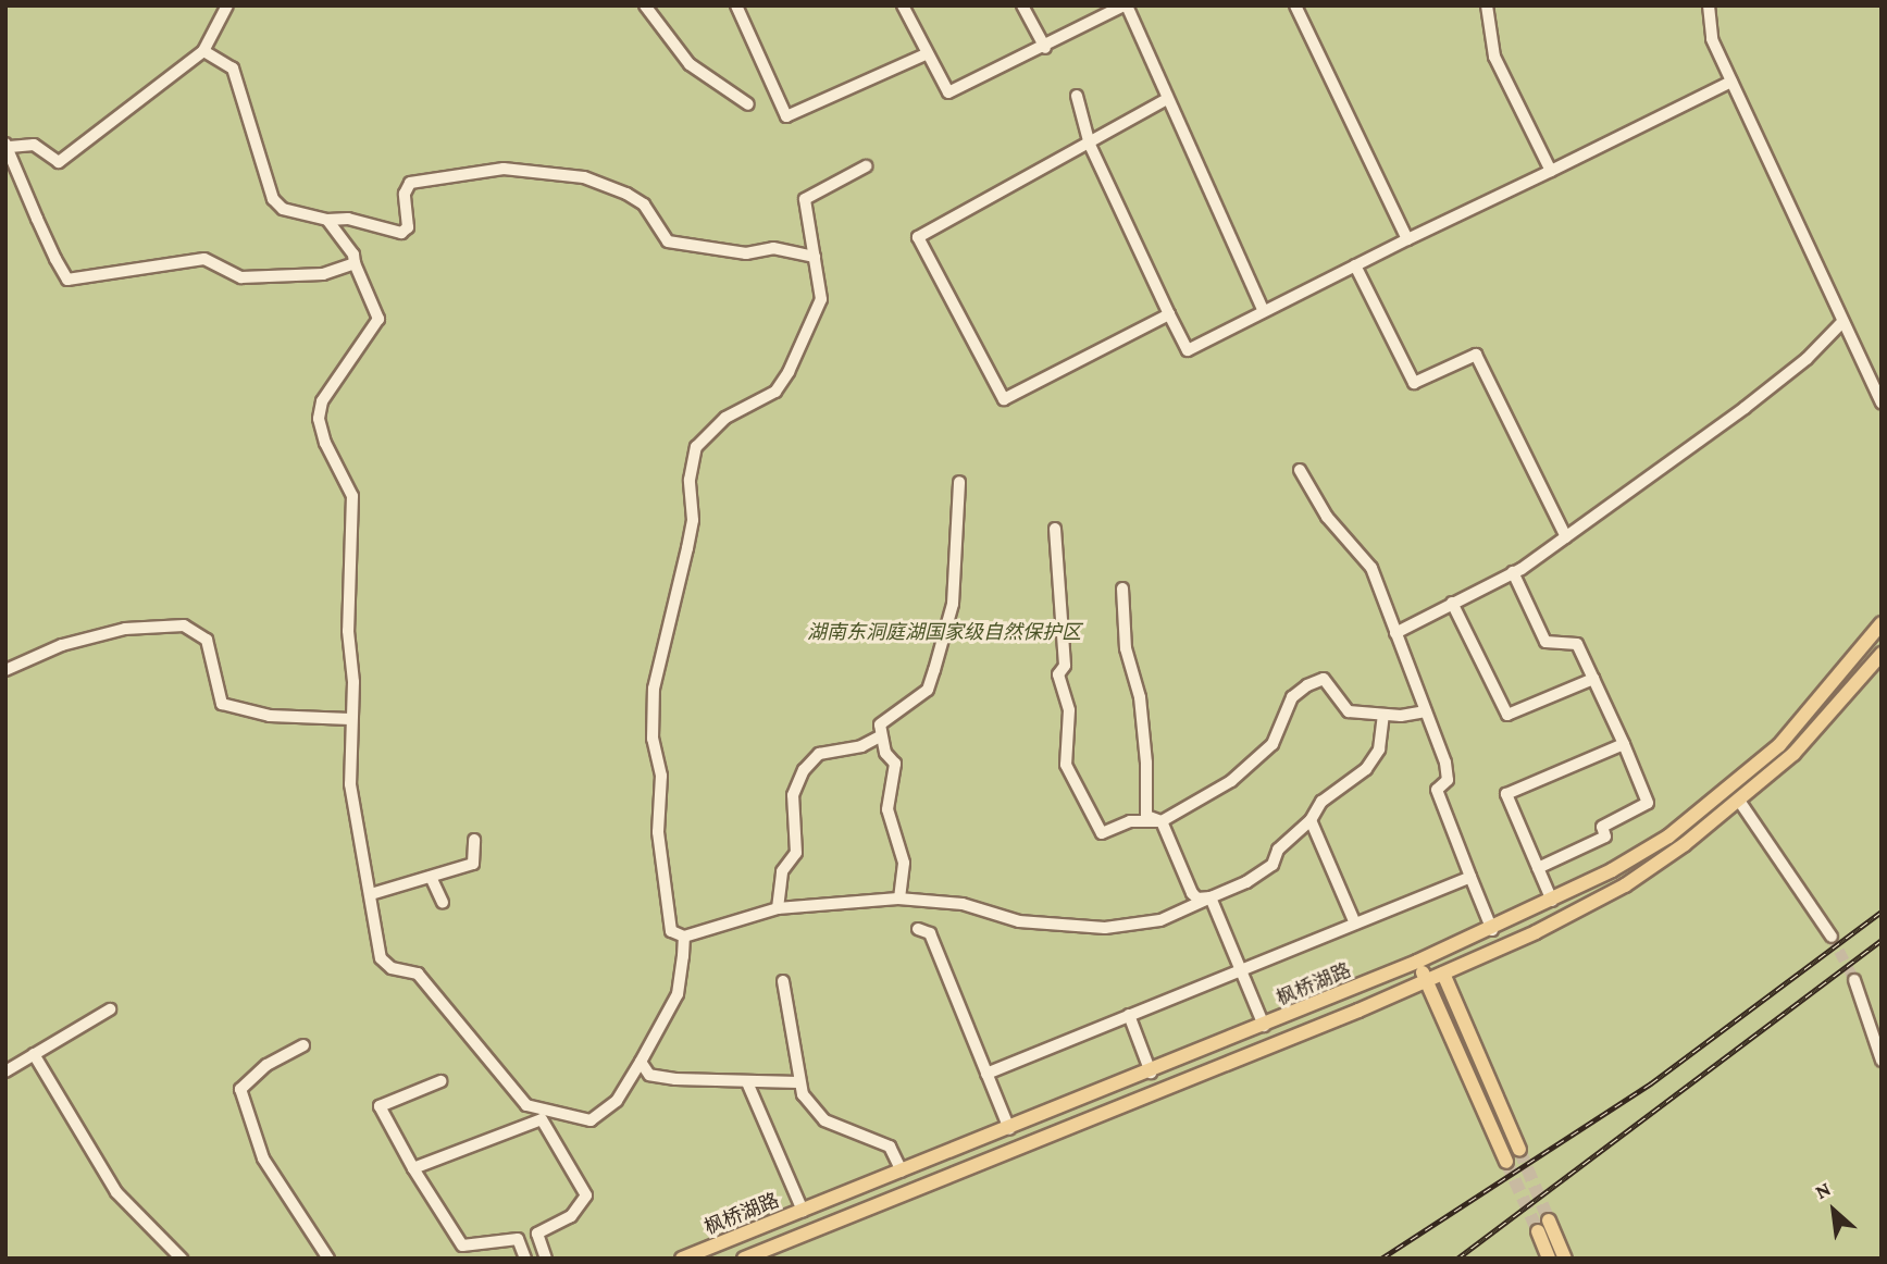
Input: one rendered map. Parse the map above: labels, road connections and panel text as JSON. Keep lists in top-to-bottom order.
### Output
{
  "streets": {
    "main road": ["枫桥湖路"]
  },
  "parks": ["湖南东洞庭湖国家级自然保护区"],
  "north": "top left"
}
